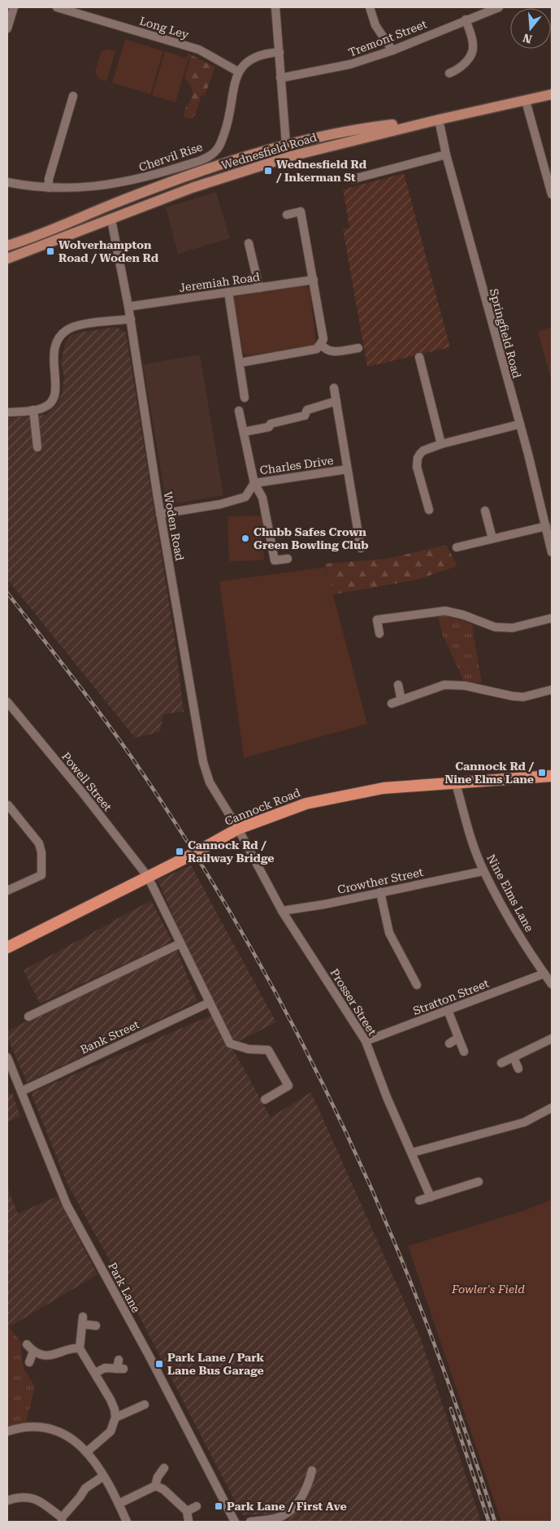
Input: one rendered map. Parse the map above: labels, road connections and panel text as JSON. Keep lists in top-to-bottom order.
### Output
{
  "streets": {
    "highway": ["Cannock Road"],
    "main road": ["Wednesfield Road"],
    "street": [
      "Long Ley",
      "Tremont Street",
      "Chervil Rise",
      "Jeremiah Road",
      "Springfield Road",
      "Charles Drive",
      "Woden Road",
      "Powell Street",
      "Crowther Street",
      "Nine Elms Lane",
      "Stratton Street",
      "Prosser Street",
      "Bank Street",
      "Park Lane"
    ]
  },
  "crossings": [
    ["Long Ley", "Chervil Rise"],
    ["Wednesfield Road", "Springfield Road"],
    ["Wednesfield Road", "Woden Road"],
    ["Jeremiah Road", "Woden Road"],
    ["Charles Drive", "Woden Road"],
    ["Woden Road", "Cannock Road"],
    ["Woden Road", "Prosser Street"],
    ["Powell Street", "Cannock Road"],
    ["Powell Street", "Bank Street"],
    ["Cannock Road", "Nine Elms Lane"],
    ["Cannock Road", "Prosser Street"],
    ["Crowther Street", "Nine Elms Lane"],
    ["Crowther Street", "Prosser Street"],
    ["Nine Elms Lane", "Stratton Street"],
    ["Stratton Street", "Prosser Street"],
    ["Bank Street", "Park Lane"]
  ],
  "parks": ["Fowler's Field"],
  "places": {
    "transit": [
      "Wednesfield Rd / Inkerman St",
      "Wolverhampton Road / Woden Rd",
      "Cannock Rd / Nine Elms Lane",
      "Cannock Rd / Railway Bridge",
      "Park Lane / Park Lane Bus Garage",
      "Park Lane / First Ave"
    ],
    "other": ["Chubb Safes Crown Green Bowling Club"]
  },
  "north": "bottom"
}
